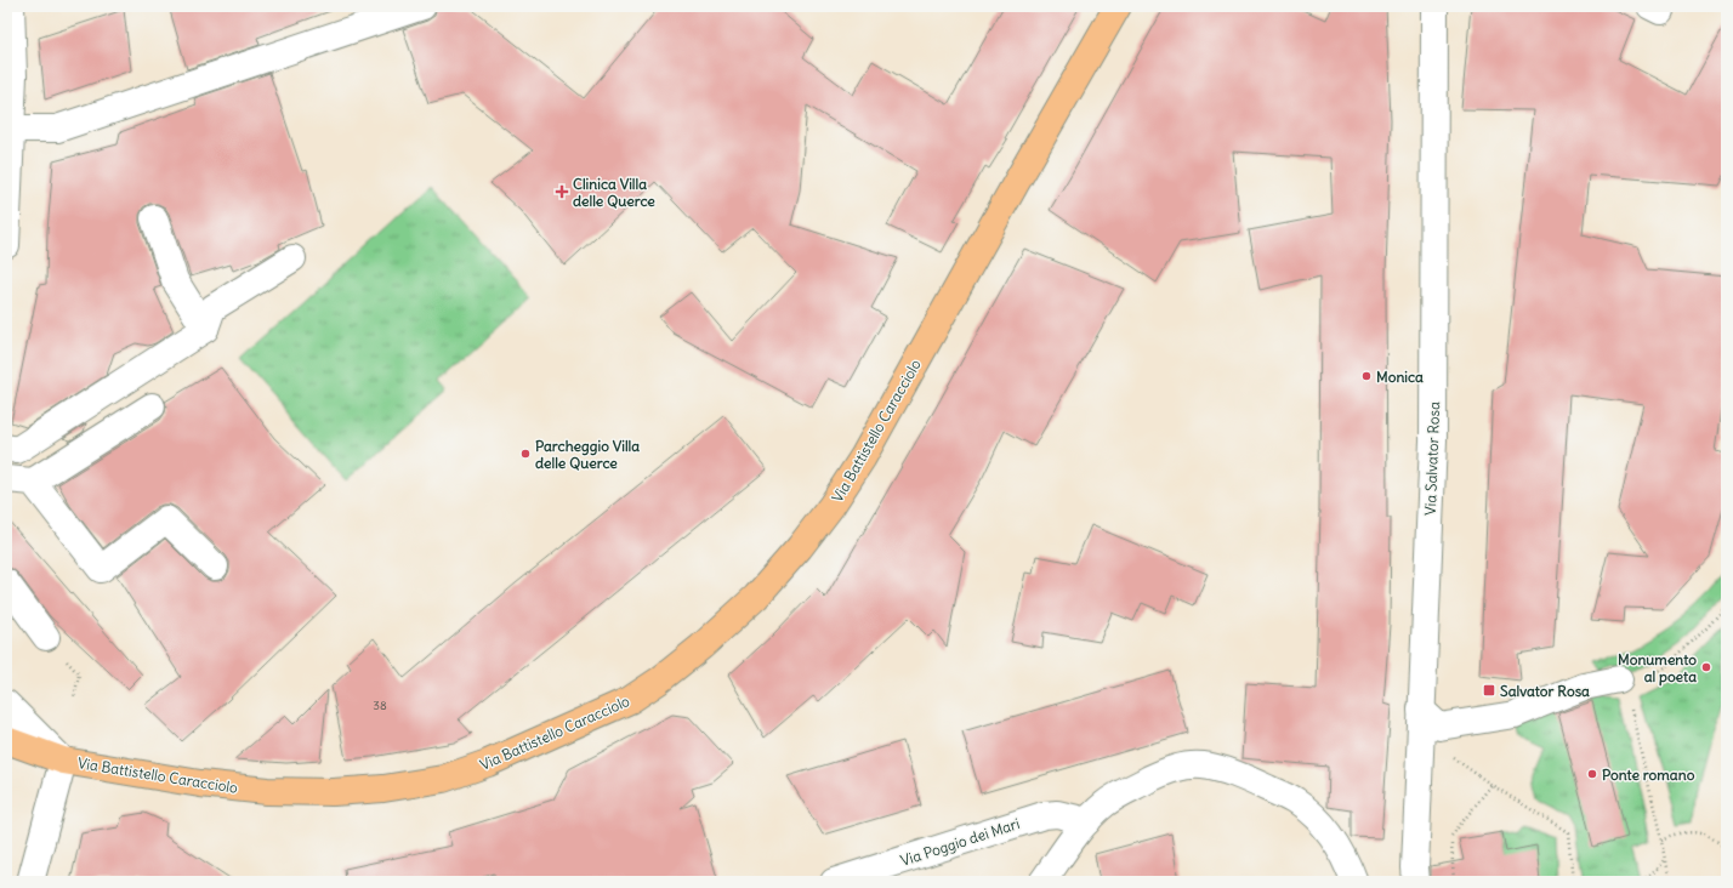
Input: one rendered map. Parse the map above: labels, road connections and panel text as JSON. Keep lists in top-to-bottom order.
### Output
{
  "streets": {
    "main road": ["Via Battistello Caracciolo"],
    "street": ["Via Salvator Rosa", "Via Poggio dei Mari"]
  },
  "places": {
    "health": ["Clinica Villa delle Querce"],
    "other": [
      "Monica",
      "Parcheggio Villa delle Querce",
      "Monumento al poeta",
      "Ponte romano"
    ],
    "transit": ["Salvator Rosa"]
  },
  "house_numbers": ["38"]
}
